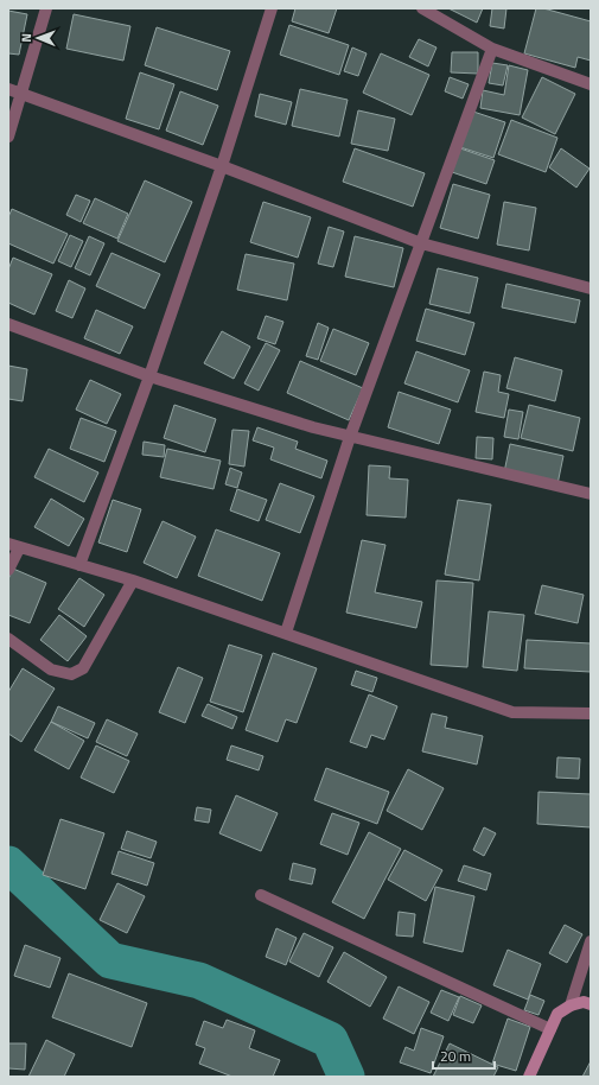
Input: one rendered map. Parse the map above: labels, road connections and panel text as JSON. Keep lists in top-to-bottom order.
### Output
{
  "scale_bar": "20 m",
  "north": "left"
}
